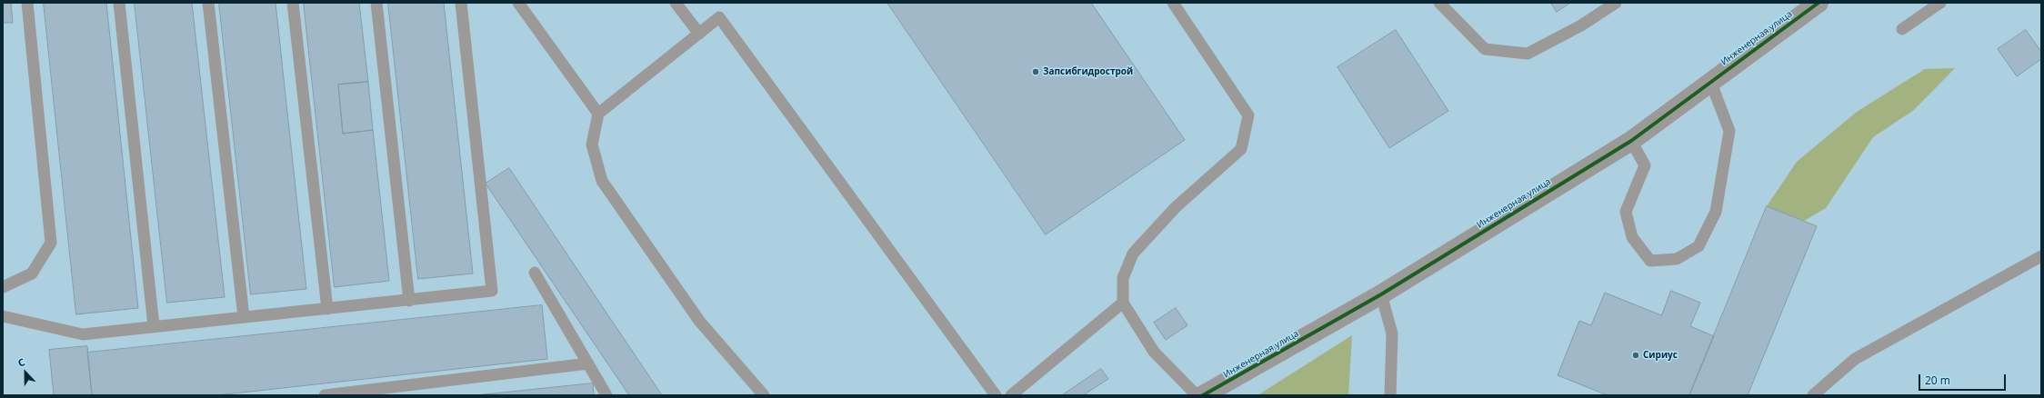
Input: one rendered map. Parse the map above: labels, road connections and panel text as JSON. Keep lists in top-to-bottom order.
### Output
{
  "streets": {
    "street": ["Инженерная улица"]
  },
  "places": ["Запсибгидрострой", "Сириус"],
  "scale_bar": "20 m",
  "north": "top"
}
